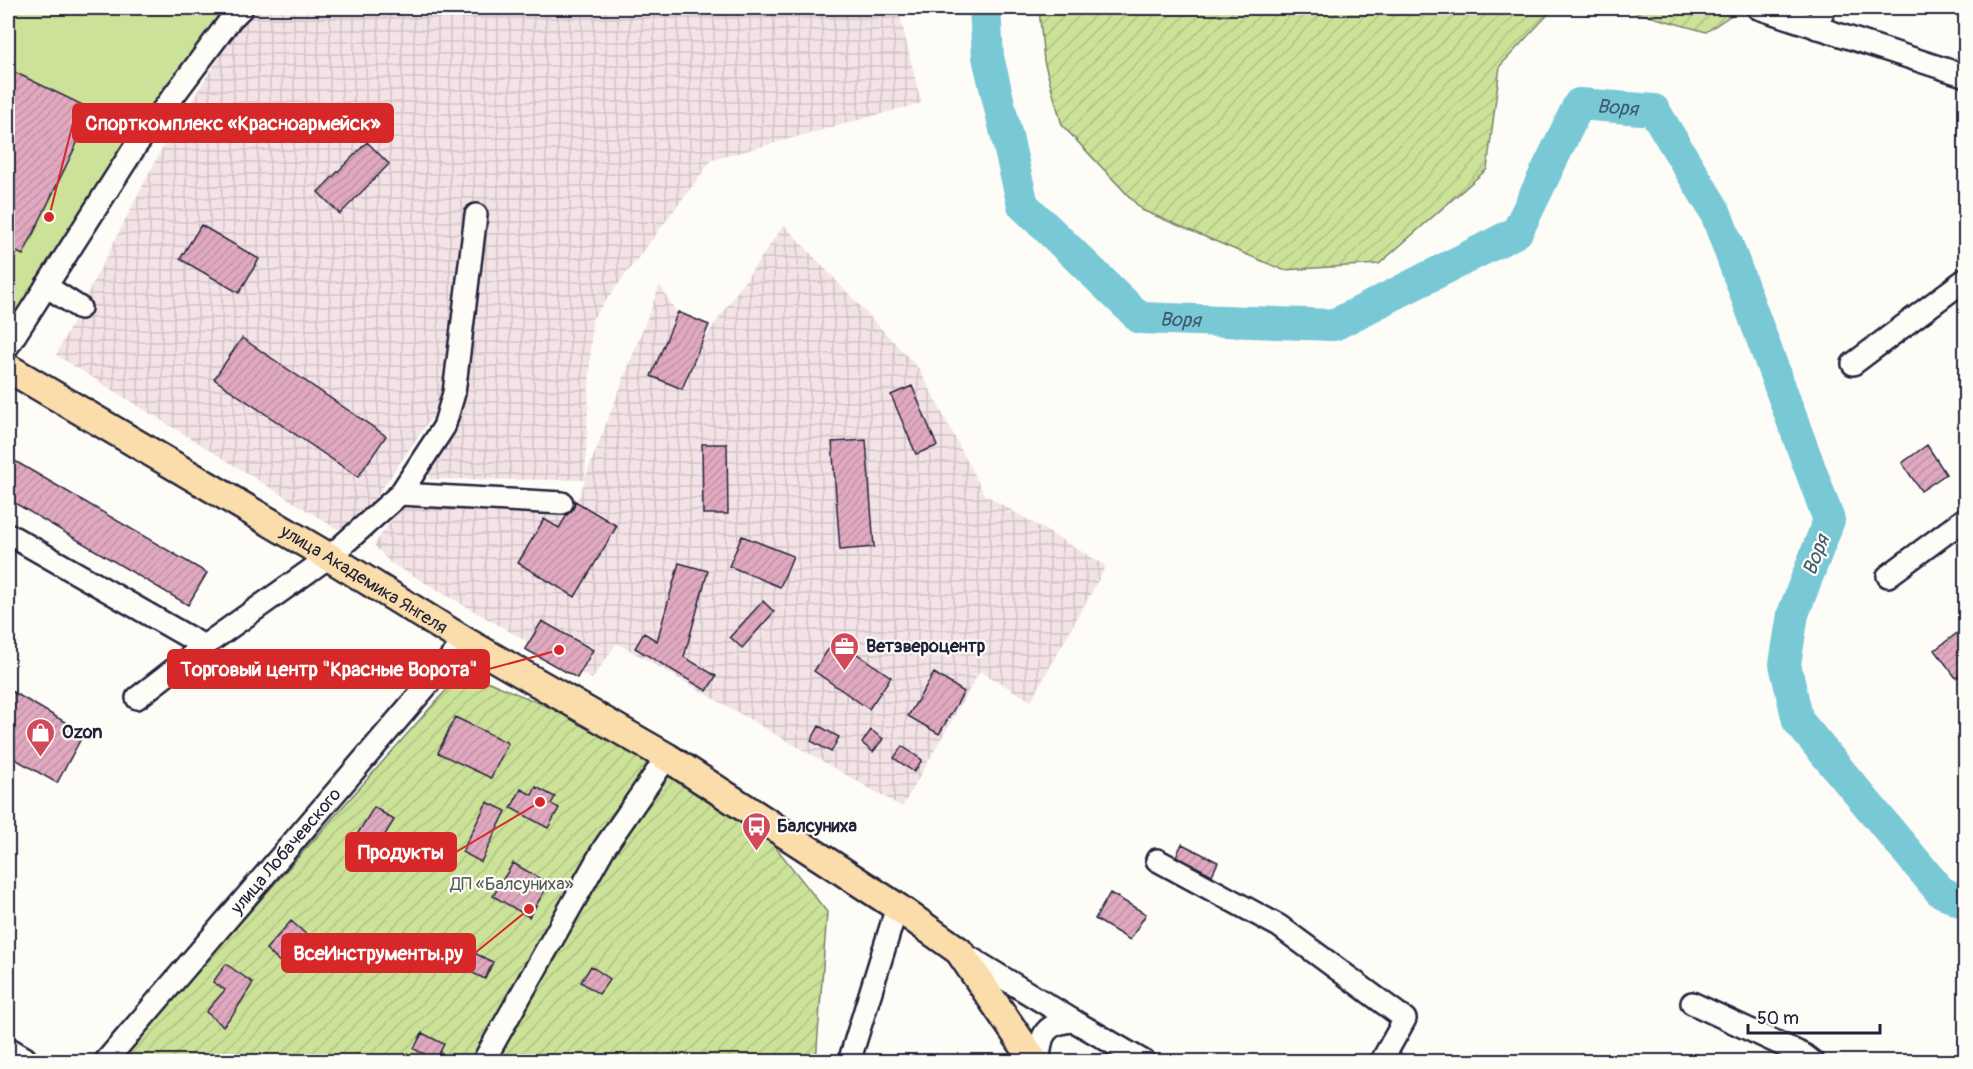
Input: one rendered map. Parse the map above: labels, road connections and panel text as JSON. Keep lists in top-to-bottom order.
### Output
{
  "streets": {
    "main road": ["улица Академика Янгеля"],
    "street": ["улица Лобачевского"]
  },
  "crossings": [
    ["улица Академика Янгеля", "улица Лобачевского"]
  ],
  "water": ["Воря"],
  "parks": ["ДП «Балсуниха»"],
  "places": {
    "other": [
      "Спорткомплекс «Красноармейск»",
      "Торговый центр \"Красные Ворота\"",
      "Продукты",
      "ВсеИнструменты.ру"
    ],
    "office": ["Ветзвероцентр"],
    "shop": ["Ozon"],
    "bus stop": ["Балсуниха"]
  },
  "scale_bar": "50 m"
}
